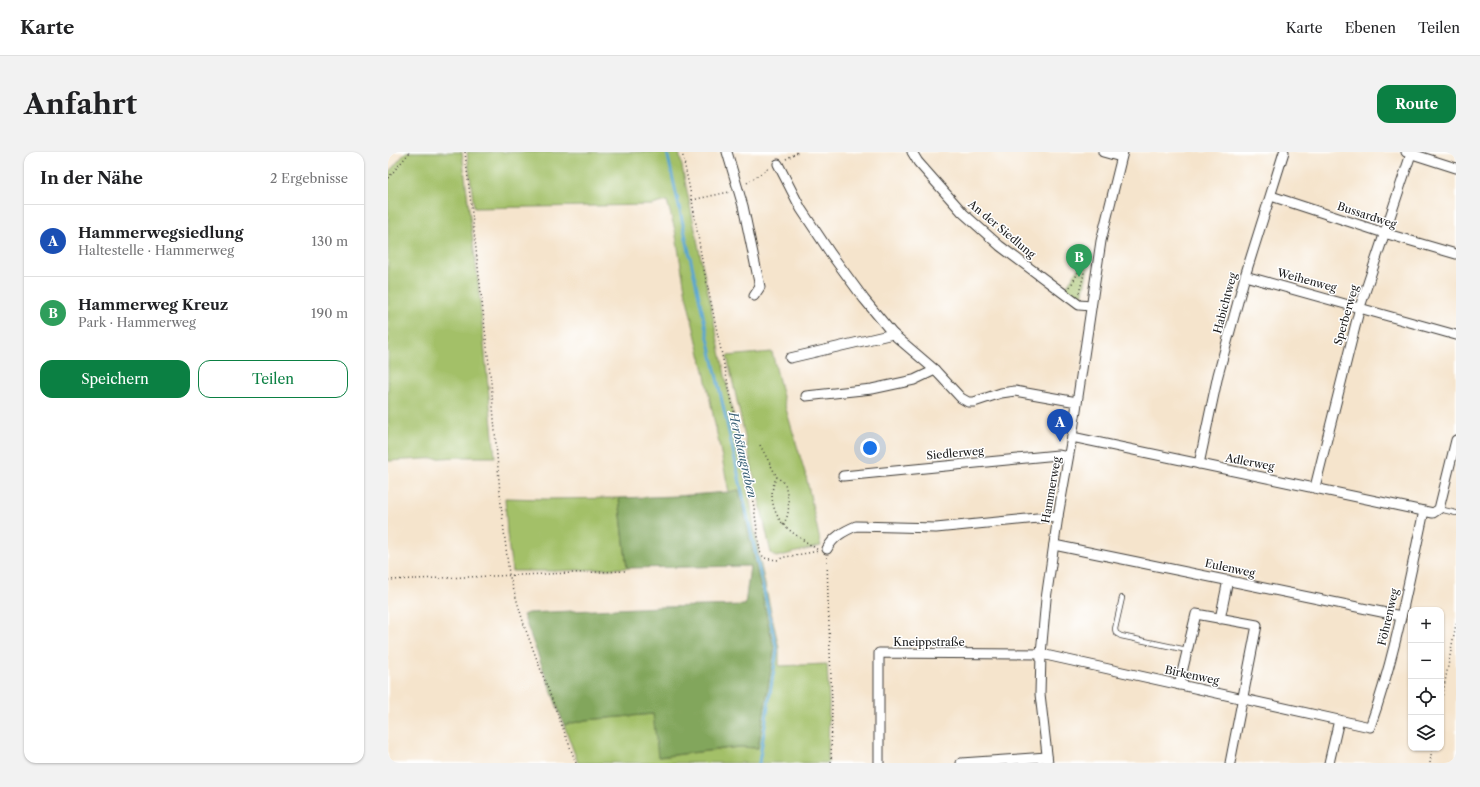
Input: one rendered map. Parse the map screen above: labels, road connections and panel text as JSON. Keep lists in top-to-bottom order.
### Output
{
  "streets": {
    "street": [
      "Bussardweg",
      "An der Siedlung",
      "Weihenweg",
      "Habichtweg",
      "Sperberweg",
      "Siedlerweg",
      "Adlerweg",
      "Hammerweg",
      "Eulenweg",
      "Föhrenweg",
      "Kneippstraße",
      "Birkenweg"
    ]
  },
  "crossings": [
    ["Bussardweg", "Habichtweg"],
    ["Bussardweg", "Sperberweg"],
    ["An der Siedlung", "Hammerweg"],
    ["Weihenweg", "Habichtweg"],
    ["Weihenweg", "Sperberweg"],
    ["Habichtweg", "Adlerweg"],
    ["Sperberweg", "Adlerweg"],
    ["Siedlerweg", "Hammerweg"],
    ["Adlerweg", "Hammerweg"],
    ["Adlerweg", "Föhrenweg"],
    ["Hammerweg", "Eulenweg"],
    ["Hammerweg", "Kneippstraße"],
    ["Hammerweg", "Birkenweg"],
    ["Eulenweg", "Föhrenweg"],
    ["Föhrenweg", "Birkenweg"],
    ["Kneippstraße", "Birkenweg"]
  ],
  "water": ["Herbstaugraben"],
  "page": {
    "header": "Karte",
    "nav": ["Karte", "Ebenen", "Teilen"],
    "buttons": [
      "Route",
      ["Speichern", "Teilen"]
    ],
    "title": "Anfahrt",
    "heading": ["In der Nähe", "2 Ergebnisse"],
    "list": [
      {
        "mark": "A",
        "name": "Hammerwegsiedlung",
        "note": "Haltestelle · Hammerweg",
        "value": "130 m"
      },
      {
        "mark": "B",
        "name": "Hammerweg Kreuz",
        "note": "Park · Hammerweg",
        "value": "190 m"
      }
    ],
    "pins": ["B", "A"],
    "map_buttons": ["+", "−"]
  }
}
